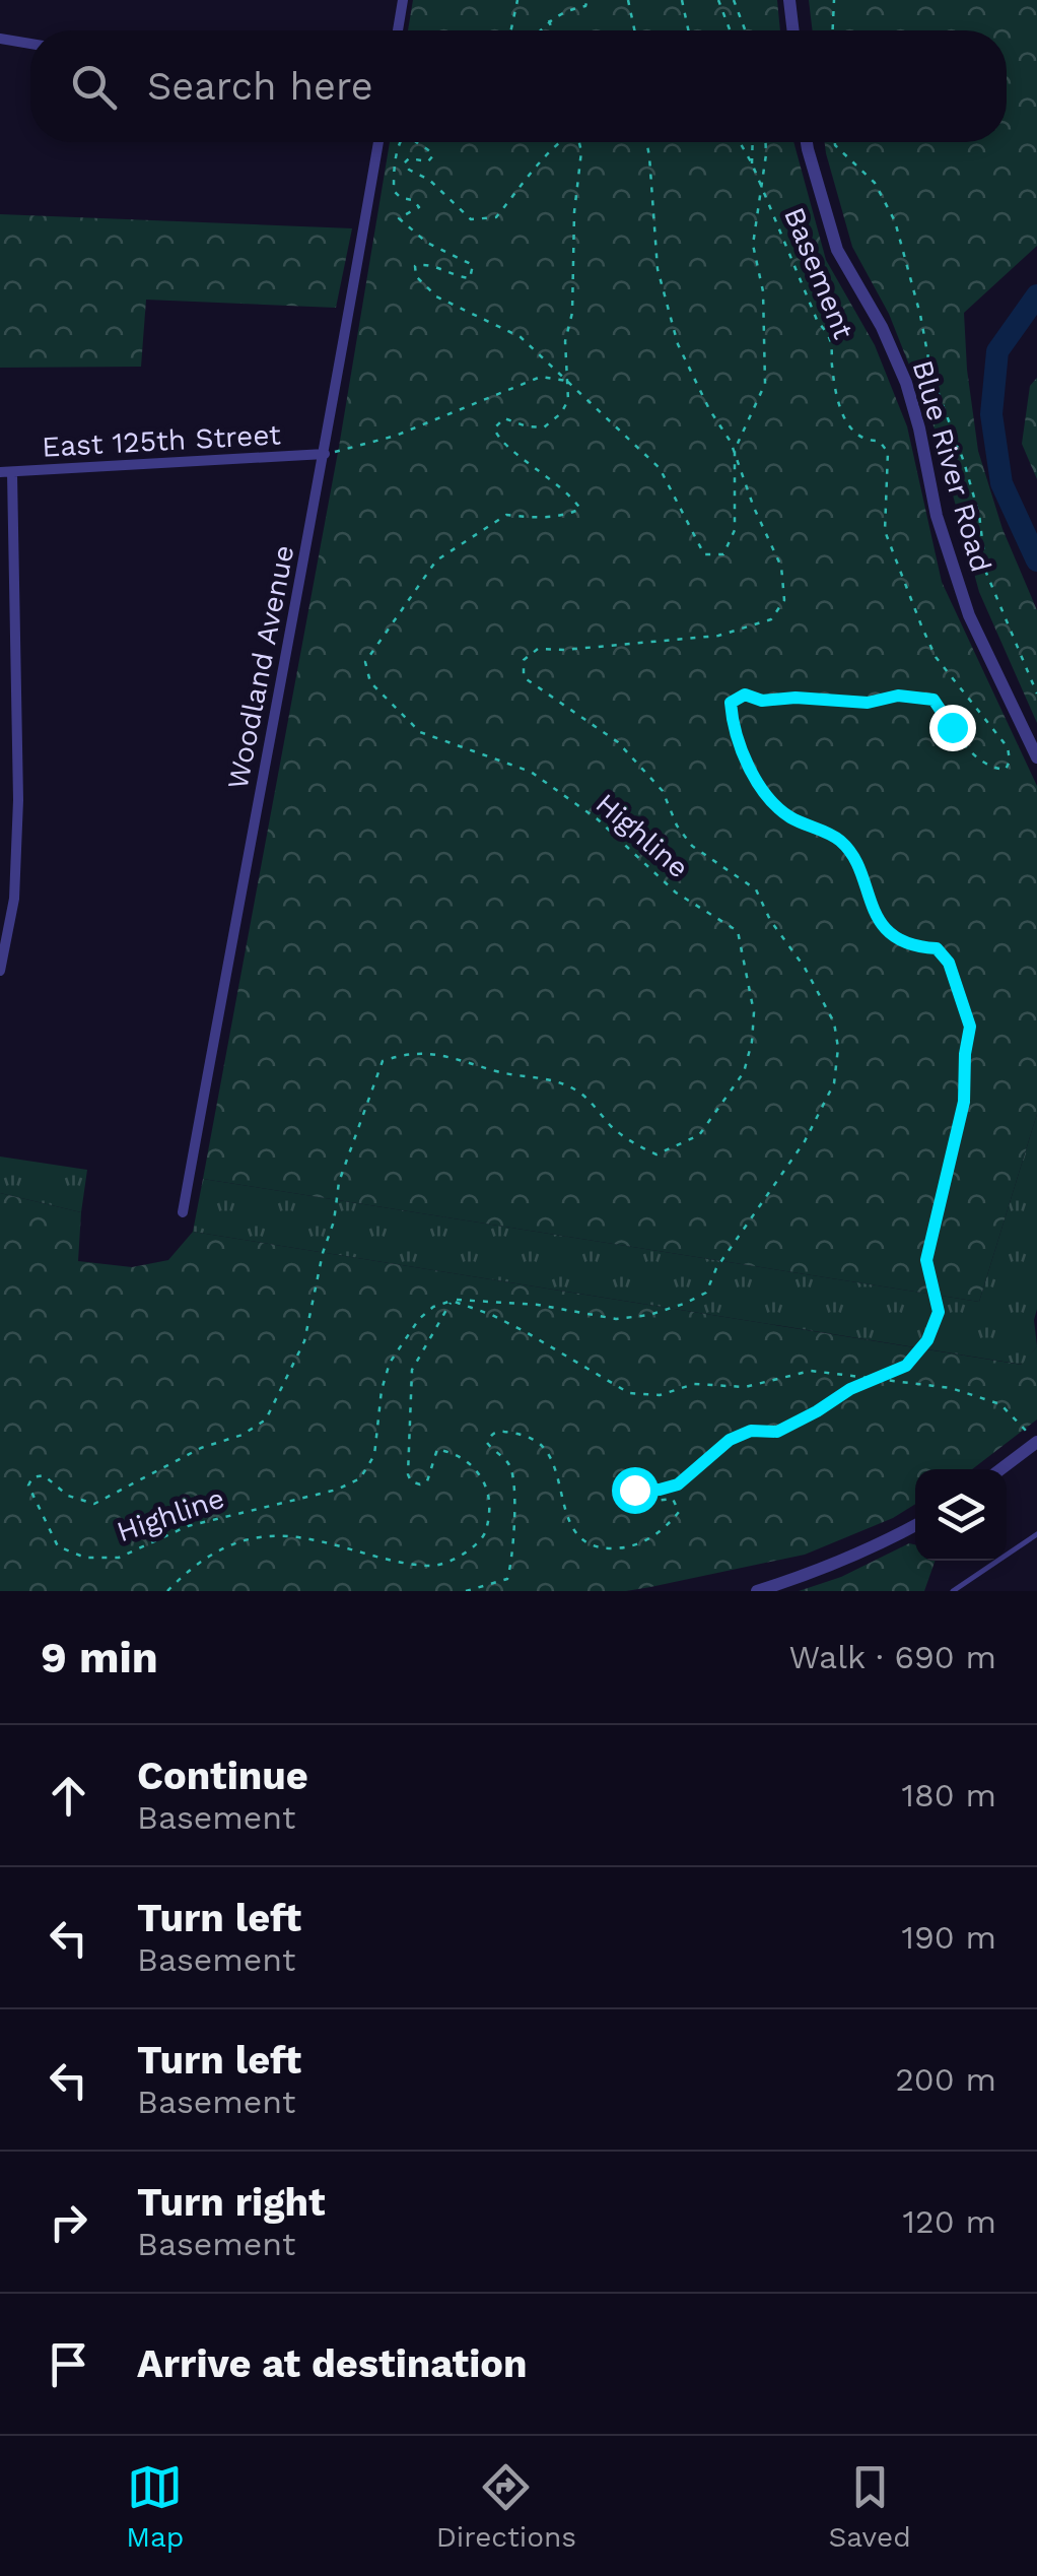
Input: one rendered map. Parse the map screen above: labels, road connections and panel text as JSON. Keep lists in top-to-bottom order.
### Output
{
  "streets": {
    "street": ["East 125th Street", "Blue River Road", "Woodland Avenue"],
    "path": ["Basement", "Highline"]
  },
  "crossings": [
    ["East 125th Street", "Woodland Avenue"]
  ],
  "page": {
    "search": "Search here",
    "heading": ["9 min", "Walk · 690 m"],
    "list": [
      ["Continue", "Basement", "180 m"],
      ["Turn left", "Basement", "190 m"],
      ["Turn left", "Basement", "200 m"],
      ["Turn right", "Basement", "120 m"],
      "Arrive at destination"
    ],
    "nav": ["Map", "Directions", "Saved"]
  }
}
